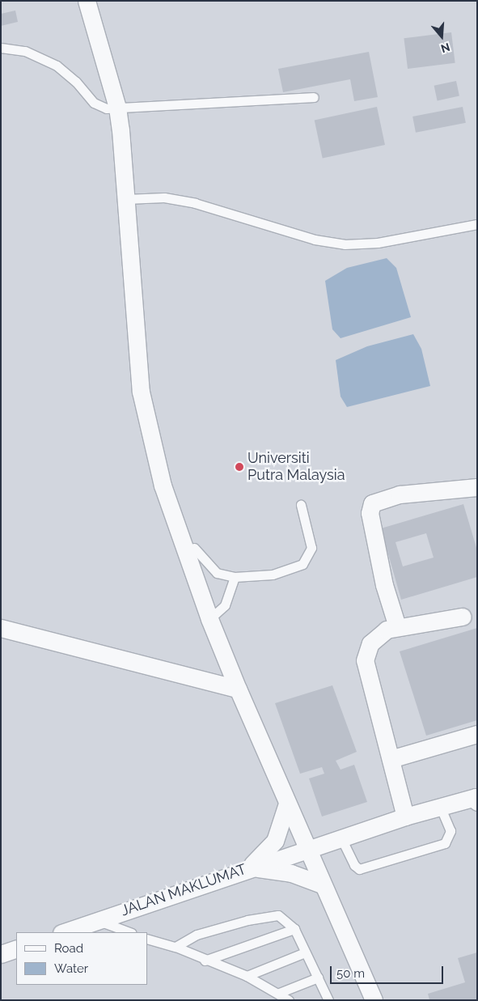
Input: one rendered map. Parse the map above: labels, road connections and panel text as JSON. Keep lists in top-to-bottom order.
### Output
{
  "streets": {
    "street": ["JALAN MAKLUMAT"]
  },
  "places": ["Universiti Putra Malaysia"],
  "legend": ["Road", "Water"],
  "scale_bar": "50 m",
  "north": "bottom"
}
